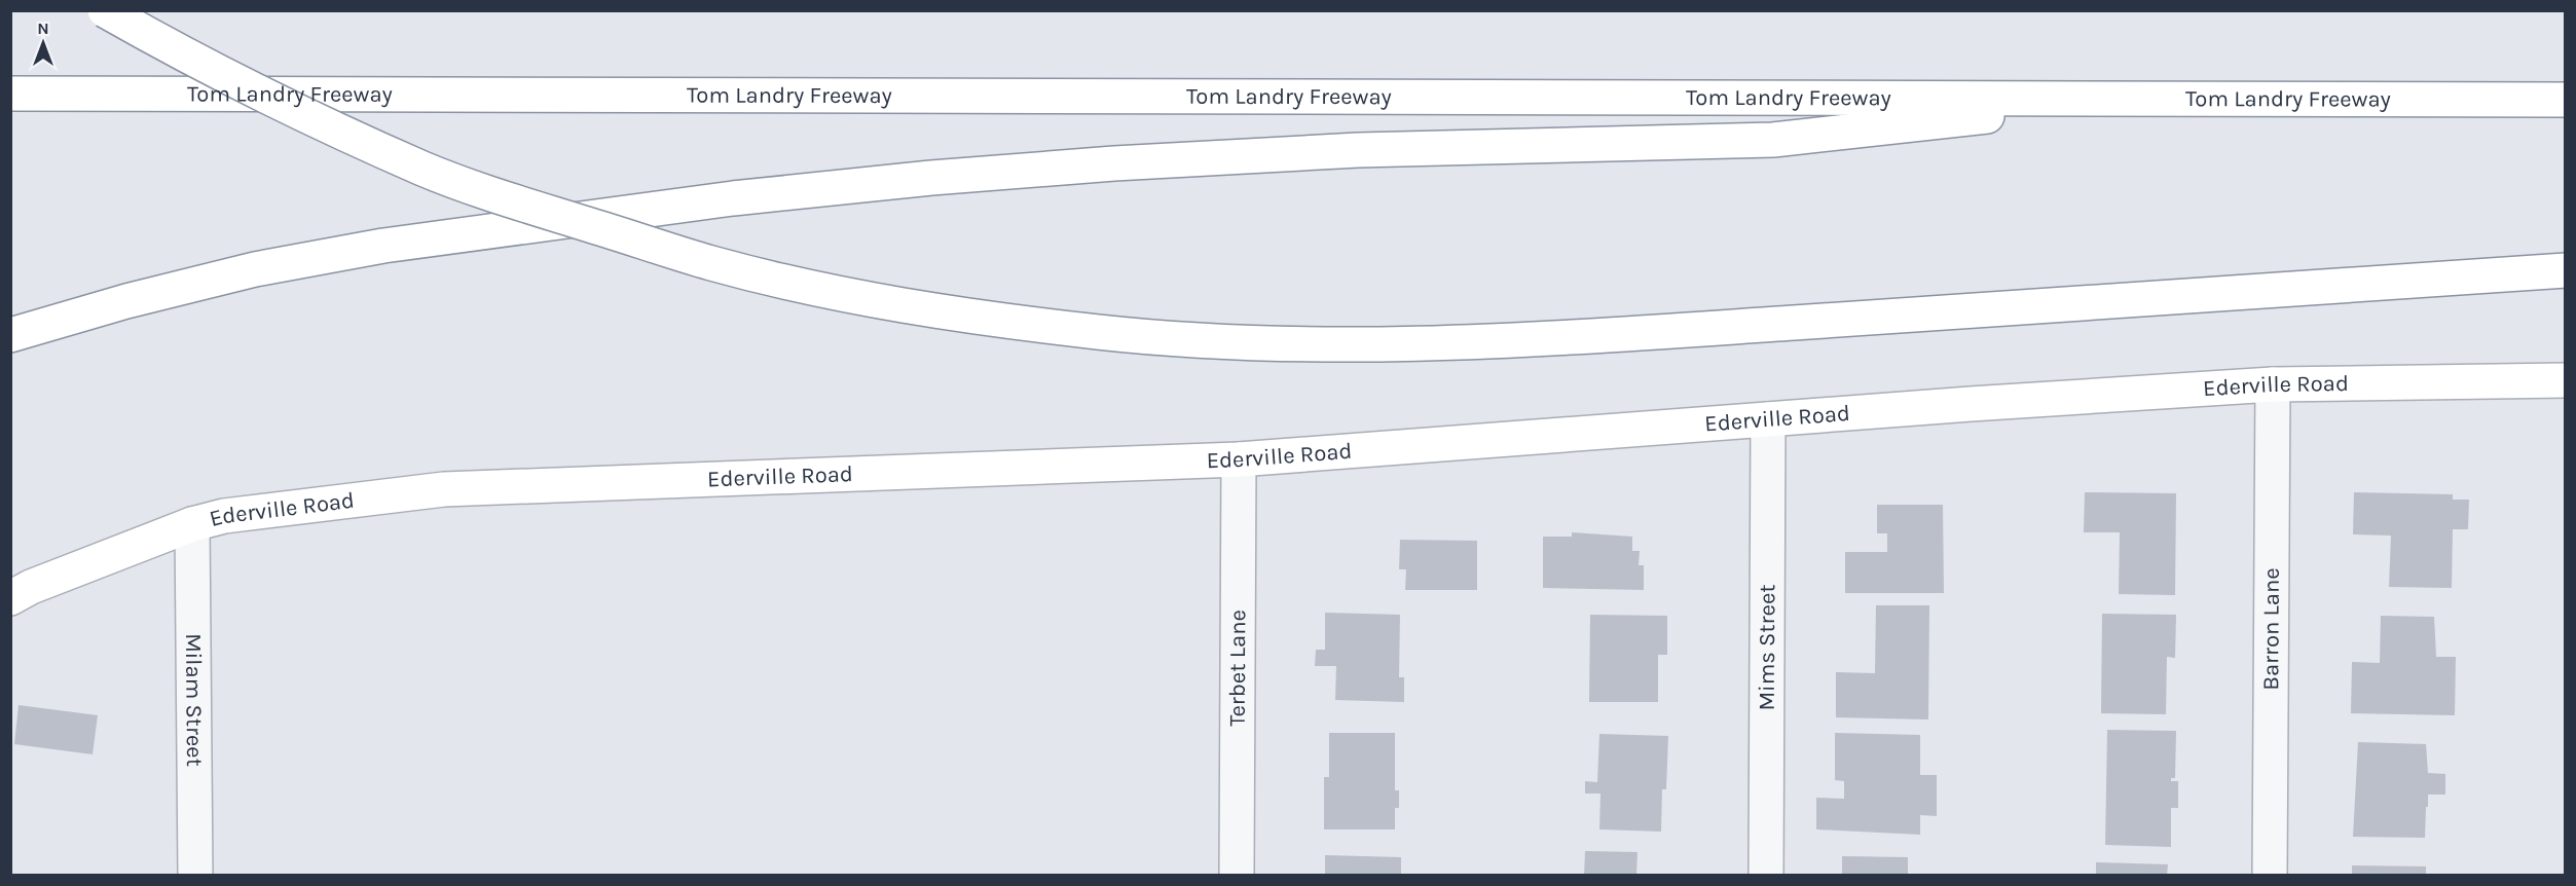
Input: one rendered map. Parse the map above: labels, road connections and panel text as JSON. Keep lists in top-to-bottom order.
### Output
{
  "streets": {
    "main road": ["Tom Landry Freeway", "Ederville Road"],
    "street": [
      "Barron Lane",
      "Mims Street",
      "Terbet Lane",
      "Milam Street"
    ]
  },
  "crossings": [
    ["Ederville Road", "Barron Lane"],
    ["Ederville Road", "Mims Street"],
    ["Ederville Road", "Terbet Lane"],
    ["Ederville Road", "Milam Street"]
  ],
  "north": "top"
}
